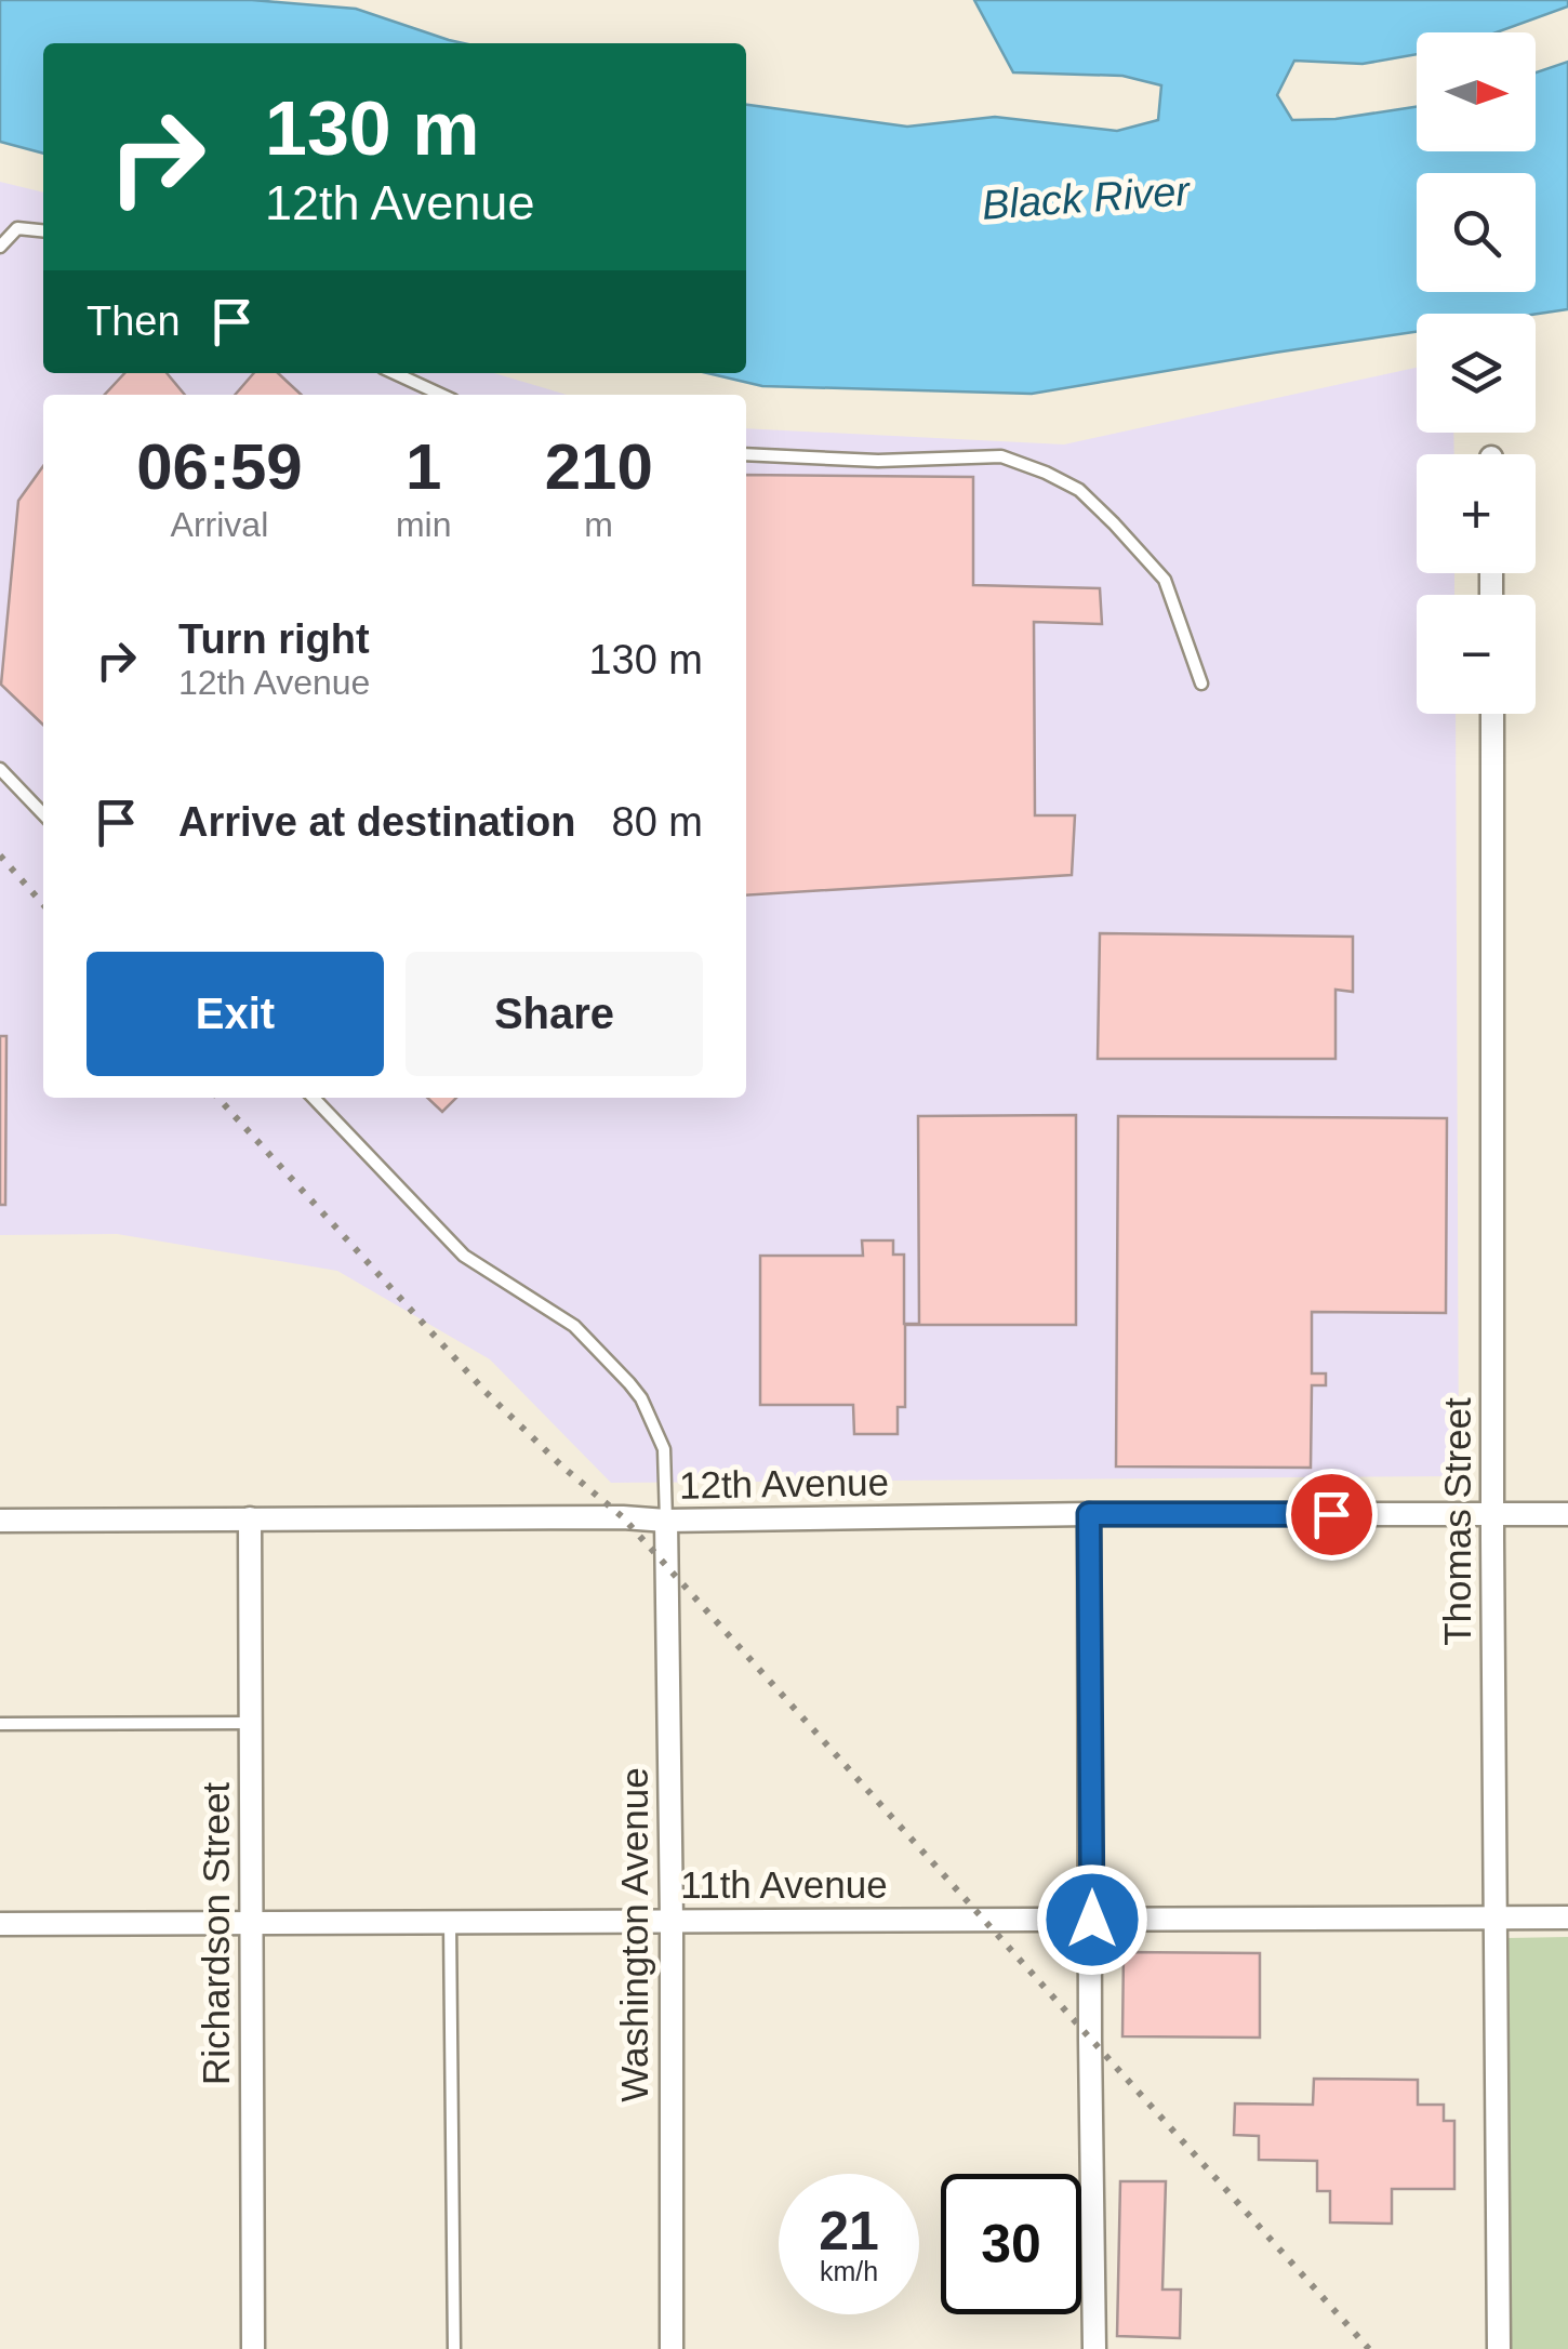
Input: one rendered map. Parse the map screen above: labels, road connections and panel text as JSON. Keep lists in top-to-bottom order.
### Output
{
  "streets": {
    "street": [
      "12th Avenue",
      "Thomas Street",
      "11th Avenue",
      "Richardson Street",
      "Washington Avenue"
    ]
  },
  "crossings": [
    ["12th Avenue", "Thomas Street"],
    ["12th Avenue", "Richardson Street"],
    ["12th Avenue", "Washington Avenue"],
    ["Thomas Street", "11th Avenue"],
    ["11th Avenue", "Richardson Street"],
    ["11th Avenue", "Washington Avenue"]
  ],
  "water": ["Black River"],
  "north": "right",
  "page": {
    "map_buttons": ["+", "−"],
    "turn": ["130 m", "12th Avenue"],
    "then": "Then",
    "eta": [
      "06:59",
      "Arrival",
      "1",
      "min",
      "210",
      "m"
    ],
    "list": [
      {
        "name": "Turn right",
        "note": "12th Avenue",
        "value": "130 m"
      },
      {
        "name": "Arrive at destination",
        "value": "80 m"
      }
    ],
    "buttons": ["Exit", "Share"],
    "speed": "21 km/h",
    "limit": "30"
  }
}
